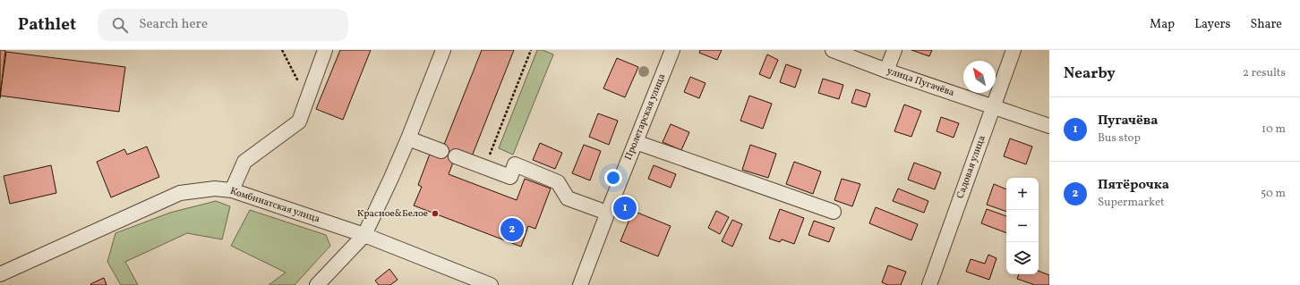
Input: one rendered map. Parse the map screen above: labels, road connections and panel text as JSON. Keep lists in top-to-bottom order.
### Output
{
  "streets": {
    "street": [
      "улица Пугачёва",
      "Пролетарская улица",
      "Садовая улица",
      "Комбинатская улица"
    ]
  },
  "crossings": [
    ["улица Пугачёва", "Садовая улица"]
  ],
  "places": ["Красное&Белое"],
  "north": "top left",
  "page": {
    "header": "Pathlet",
    "search": "Search here",
    "nav": ["Map", "Layers", "Share"],
    "heading": ["Nearby", "2 results"],
    "list": [
      {
        "mark": "1",
        "name": "Пугачёва",
        "note": "Bus stop",
        "value": "10 m"
      },
      {
        "mark": "2",
        "name": "Пятёрочка",
        "note": "Supermarket",
        "value": "50 m"
      }
    ],
    "map_buttons": ["+", "−"],
    "pins": ["1", "2"]
  }
}
